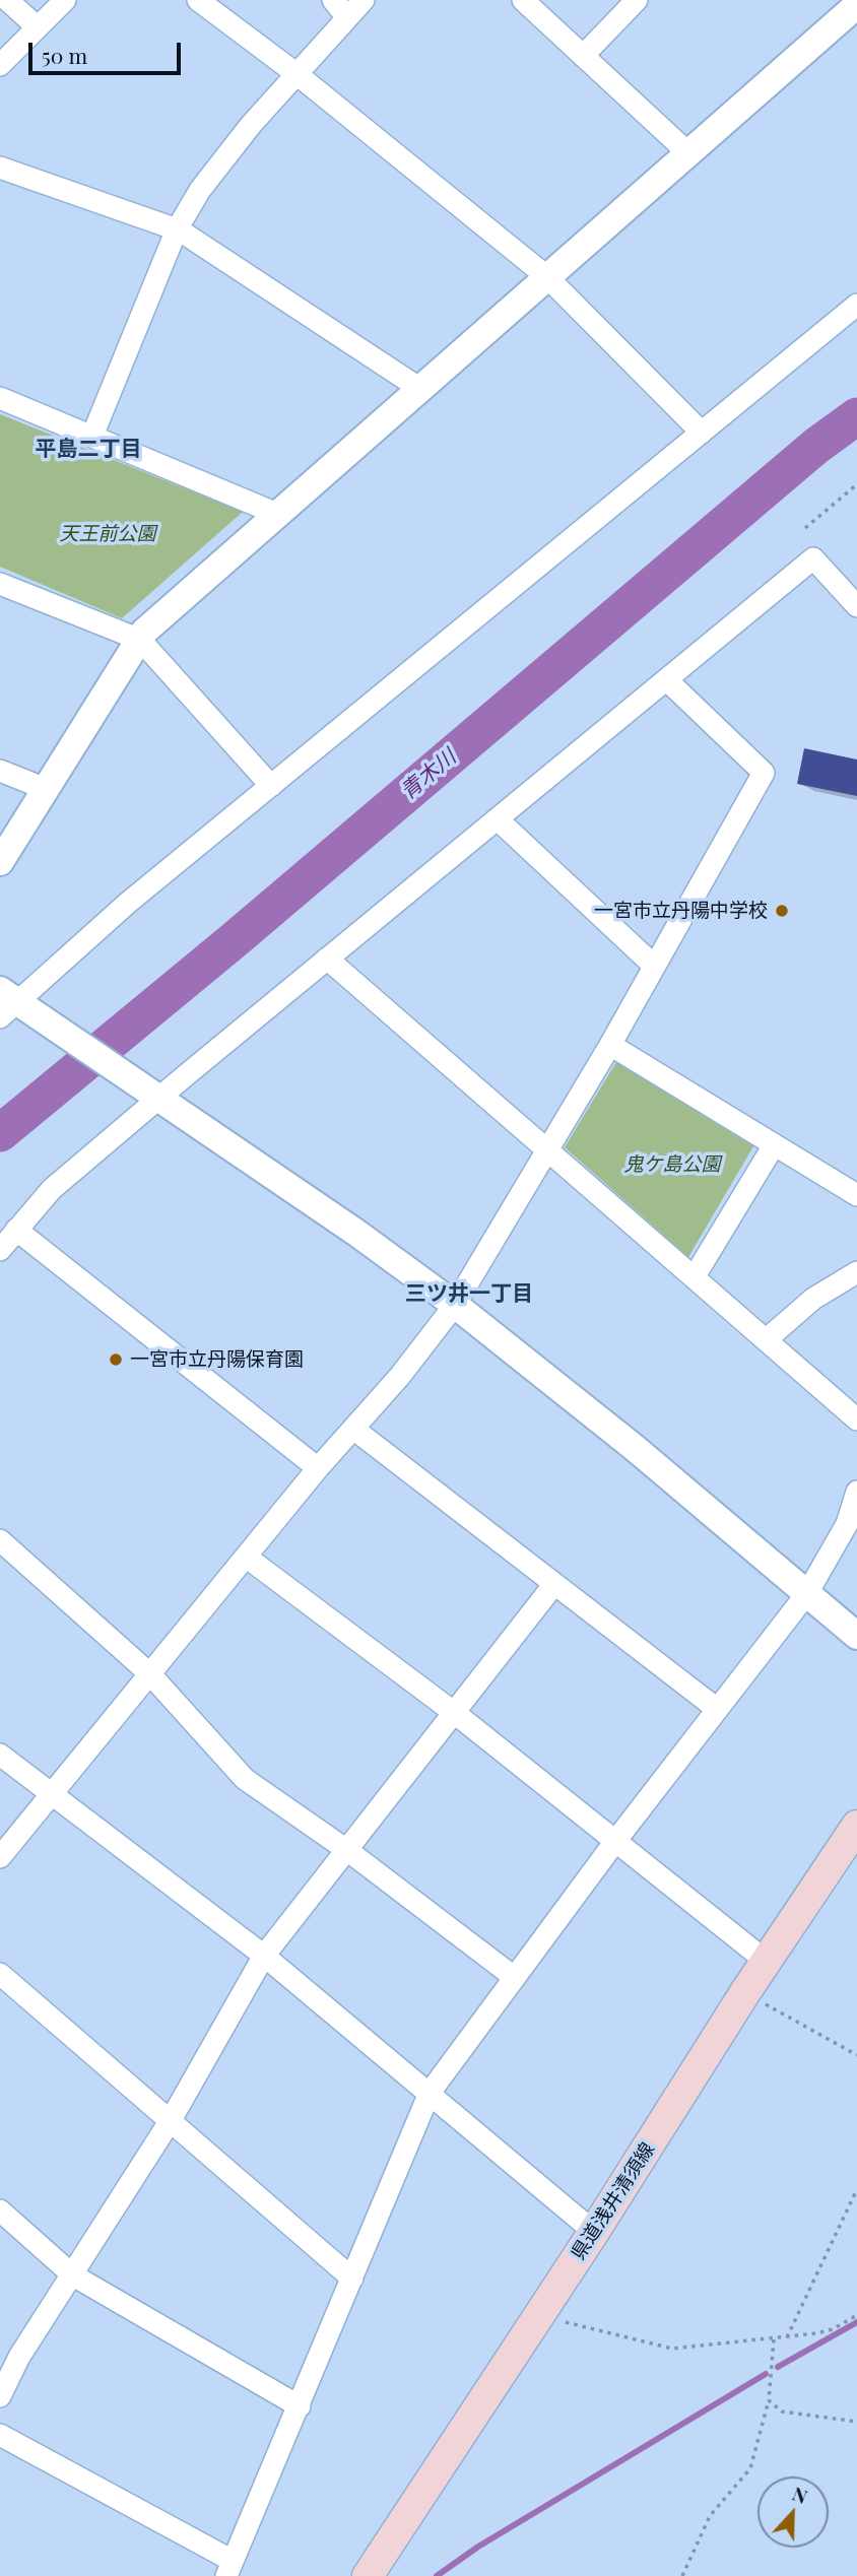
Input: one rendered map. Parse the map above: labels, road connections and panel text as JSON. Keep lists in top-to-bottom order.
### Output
{
  "streets": {
    "main road": ["県道浅井清須線"]
  },
  "districts": ["平島二丁目", "三ツ井一丁目"],
  "water": ["青木川"],
  "parks": ["天王前公園", "鬼ケ島公園"],
  "places": ["一宮市立丹陽中学校", "一宮市立丹陽保育園"],
  "scale_bar": "50 m",
  "north": "top"
}
